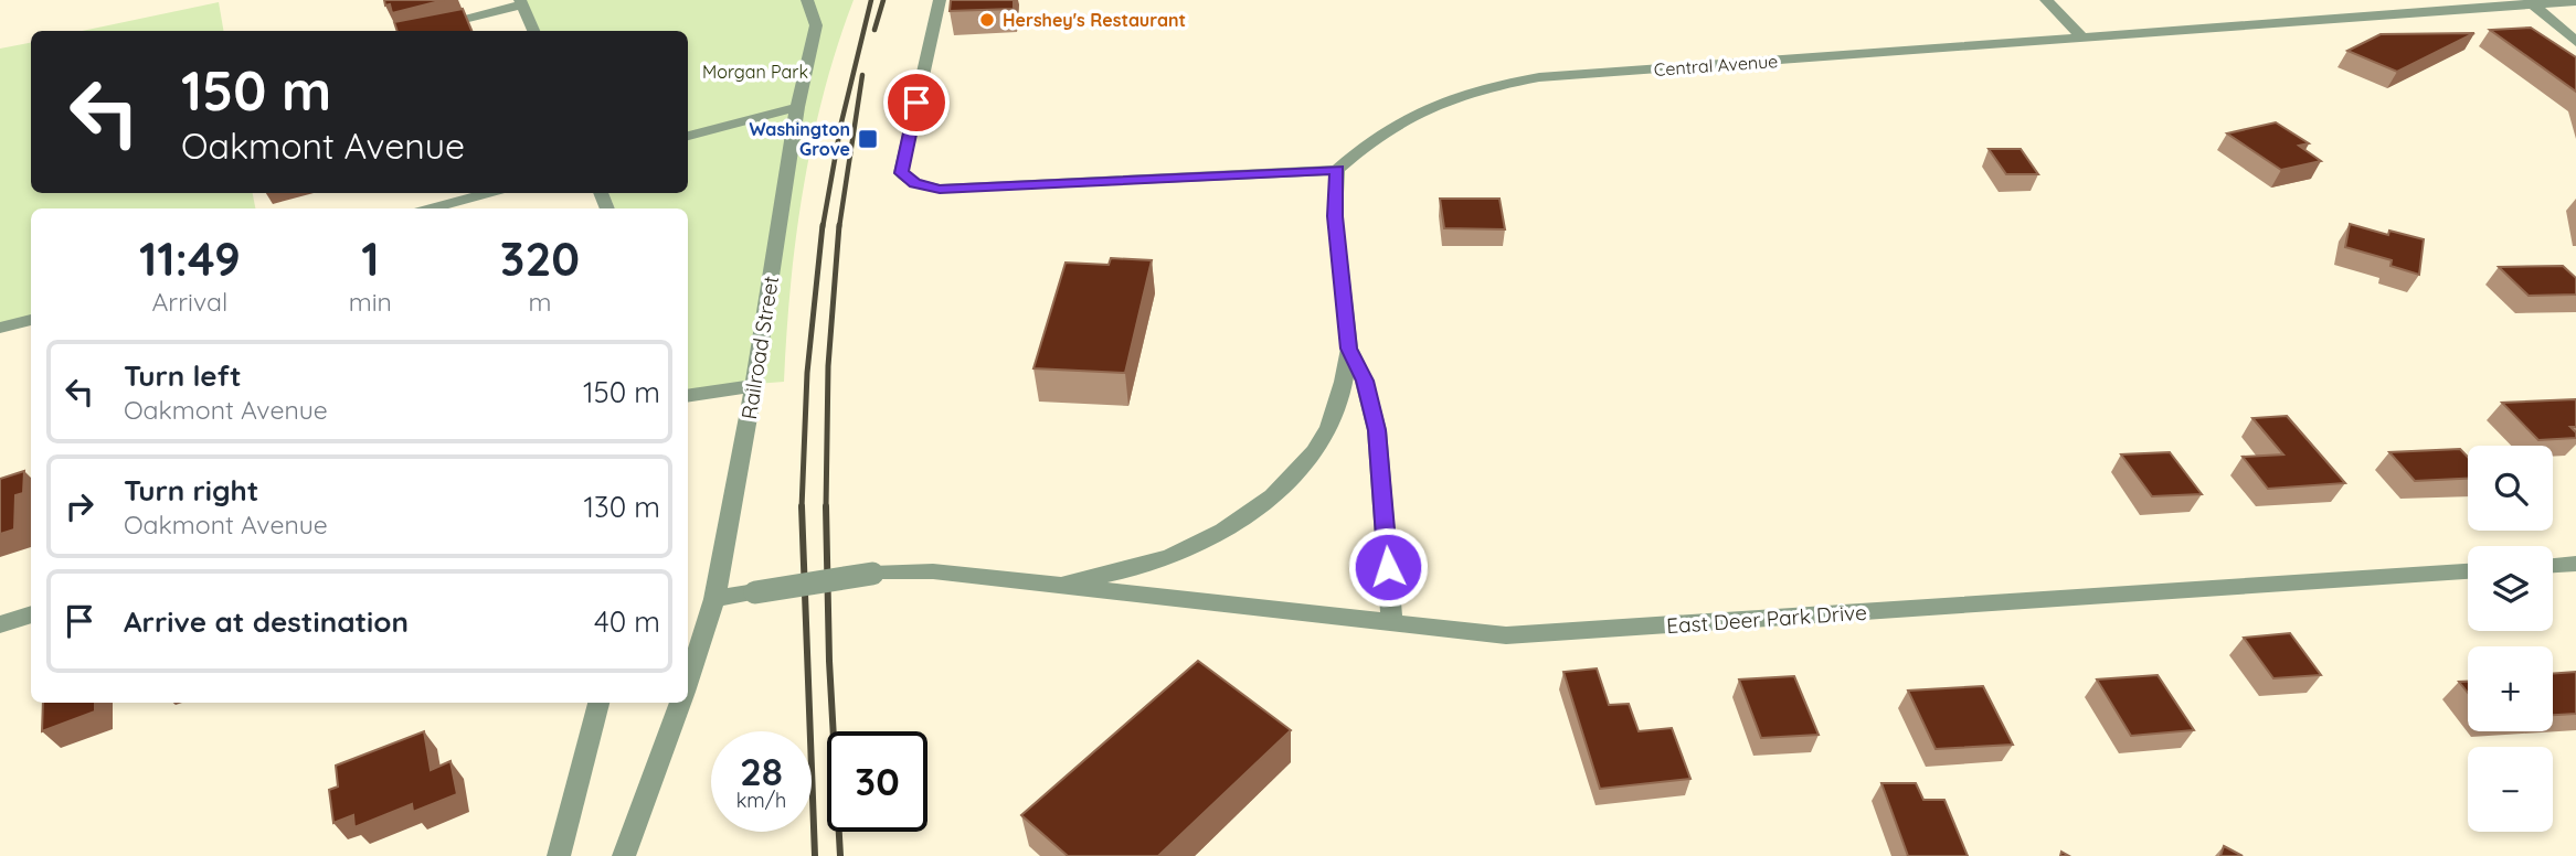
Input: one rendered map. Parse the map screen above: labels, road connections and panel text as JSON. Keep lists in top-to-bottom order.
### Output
{
  "streets": {
    "street": ["Central Avenue", "Railroad Street", "East Deer Park Drive"]
  },
  "crossings": [
    ["Railroad Street", "East Deer Park Drive"]
  ],
  "parks": ["Morgan Park"],
  "places": {
    "other": ["Hershey's Restaurant"],
    "transit": ["Washington Grove"]
  },
  "page": {
    "turn": ["150 m", "Oakmont Avenue"],
    "eta": [
      "11:49",
      "Arrival",
      "1",
      "min",
      "320",
      "m"
    ],
    "list": [
      {
        "name": "Turn left",
        "note": "Oakmont Avenue",
        "value": "150 m"
      },
      {
        "name": "Turn right",
        "note": "Oakmont Avenue",
        "value": "130 m"
      },
      {
        "name": "Arrive at destination",
        "value": "40 m"
      }
    ],
    "map_buttons": ["+", "−"],
    "speed": "28 km/h",
    "limit": "30"
  }
}
